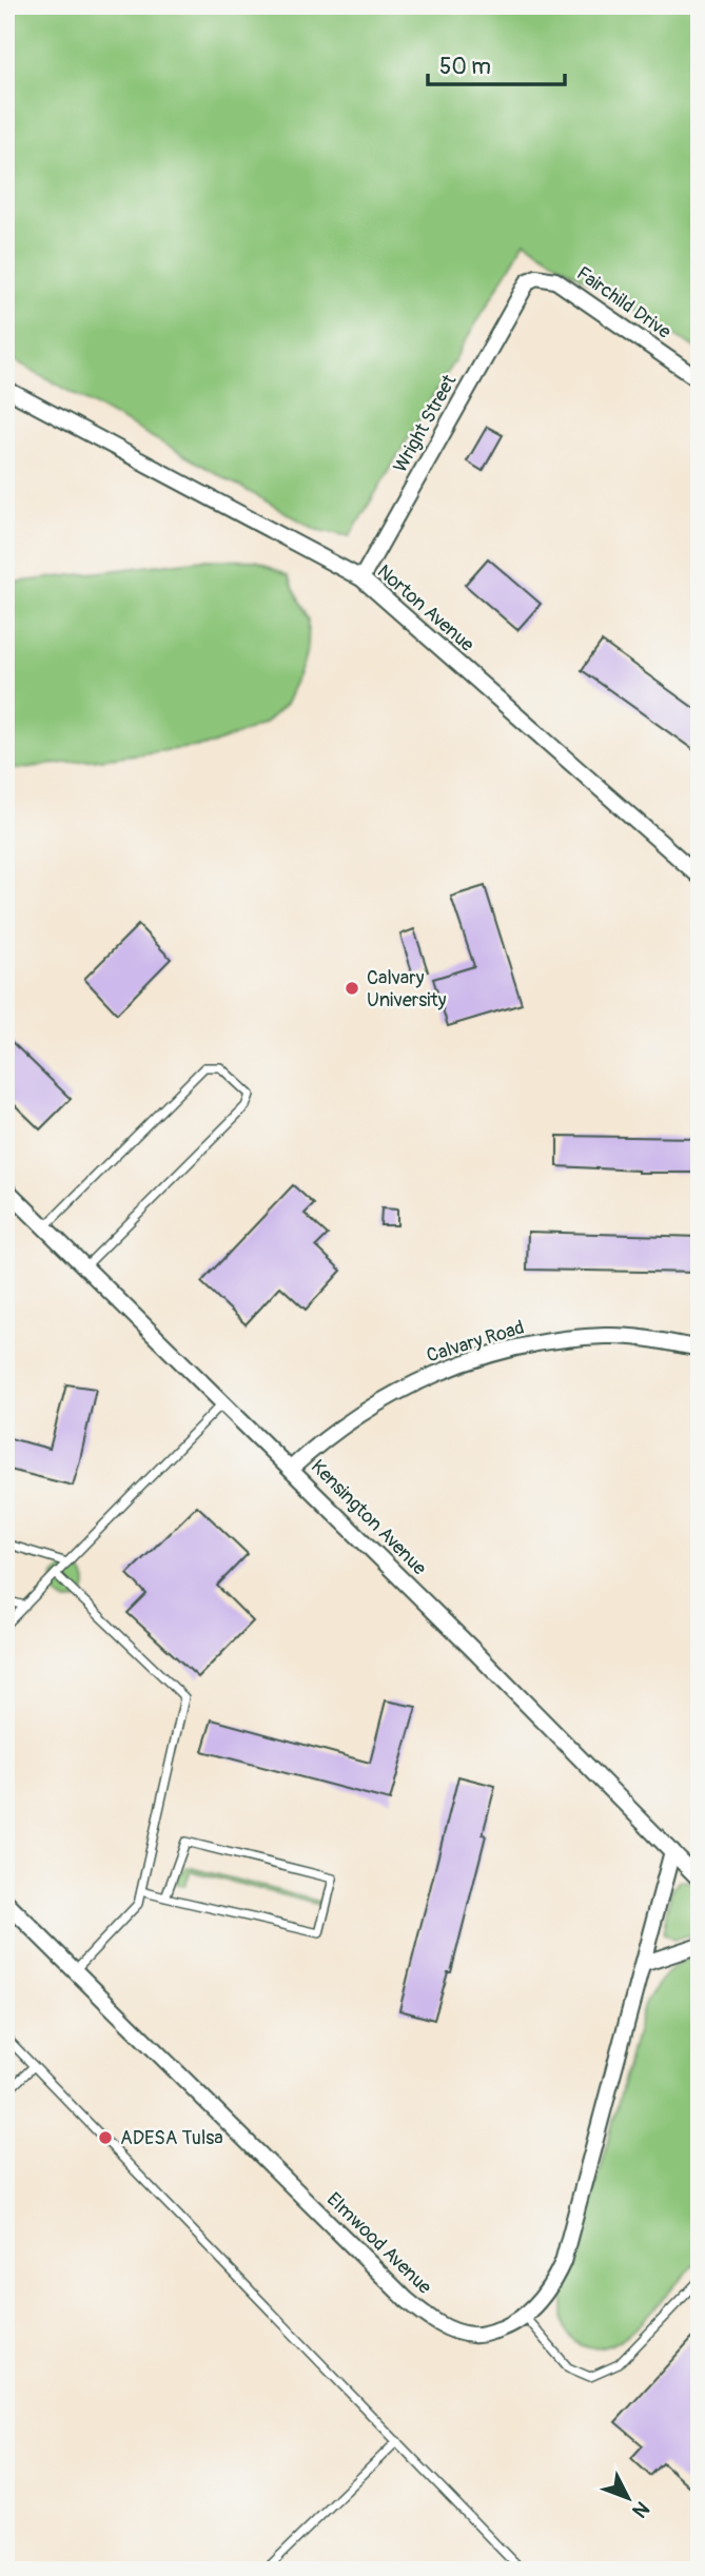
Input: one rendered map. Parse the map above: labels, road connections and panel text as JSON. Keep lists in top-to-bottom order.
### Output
{
  "streets": {
    "street": [
      "Fairchild Drive",
      "Wright Street",
      "Norton Avenue",
      "Calvary Road",
      "Kensington Avenue",
      "Elmwood Avenue"
    ]
  },
  "crossings": [
    ["Fairchild Drive", "Wright Street"],
    ["Wright Street", "Norton Avenue"],
    ["Calvary Road", "Kensington Avenue"],
    ["Kensington Avenue", "Elmwood Avenue"]
  ],
  "places": ["Calvary University", "ADESA Tulsa"],
  "scale_bar": "50 m",
  "north": "bottom right"
}
